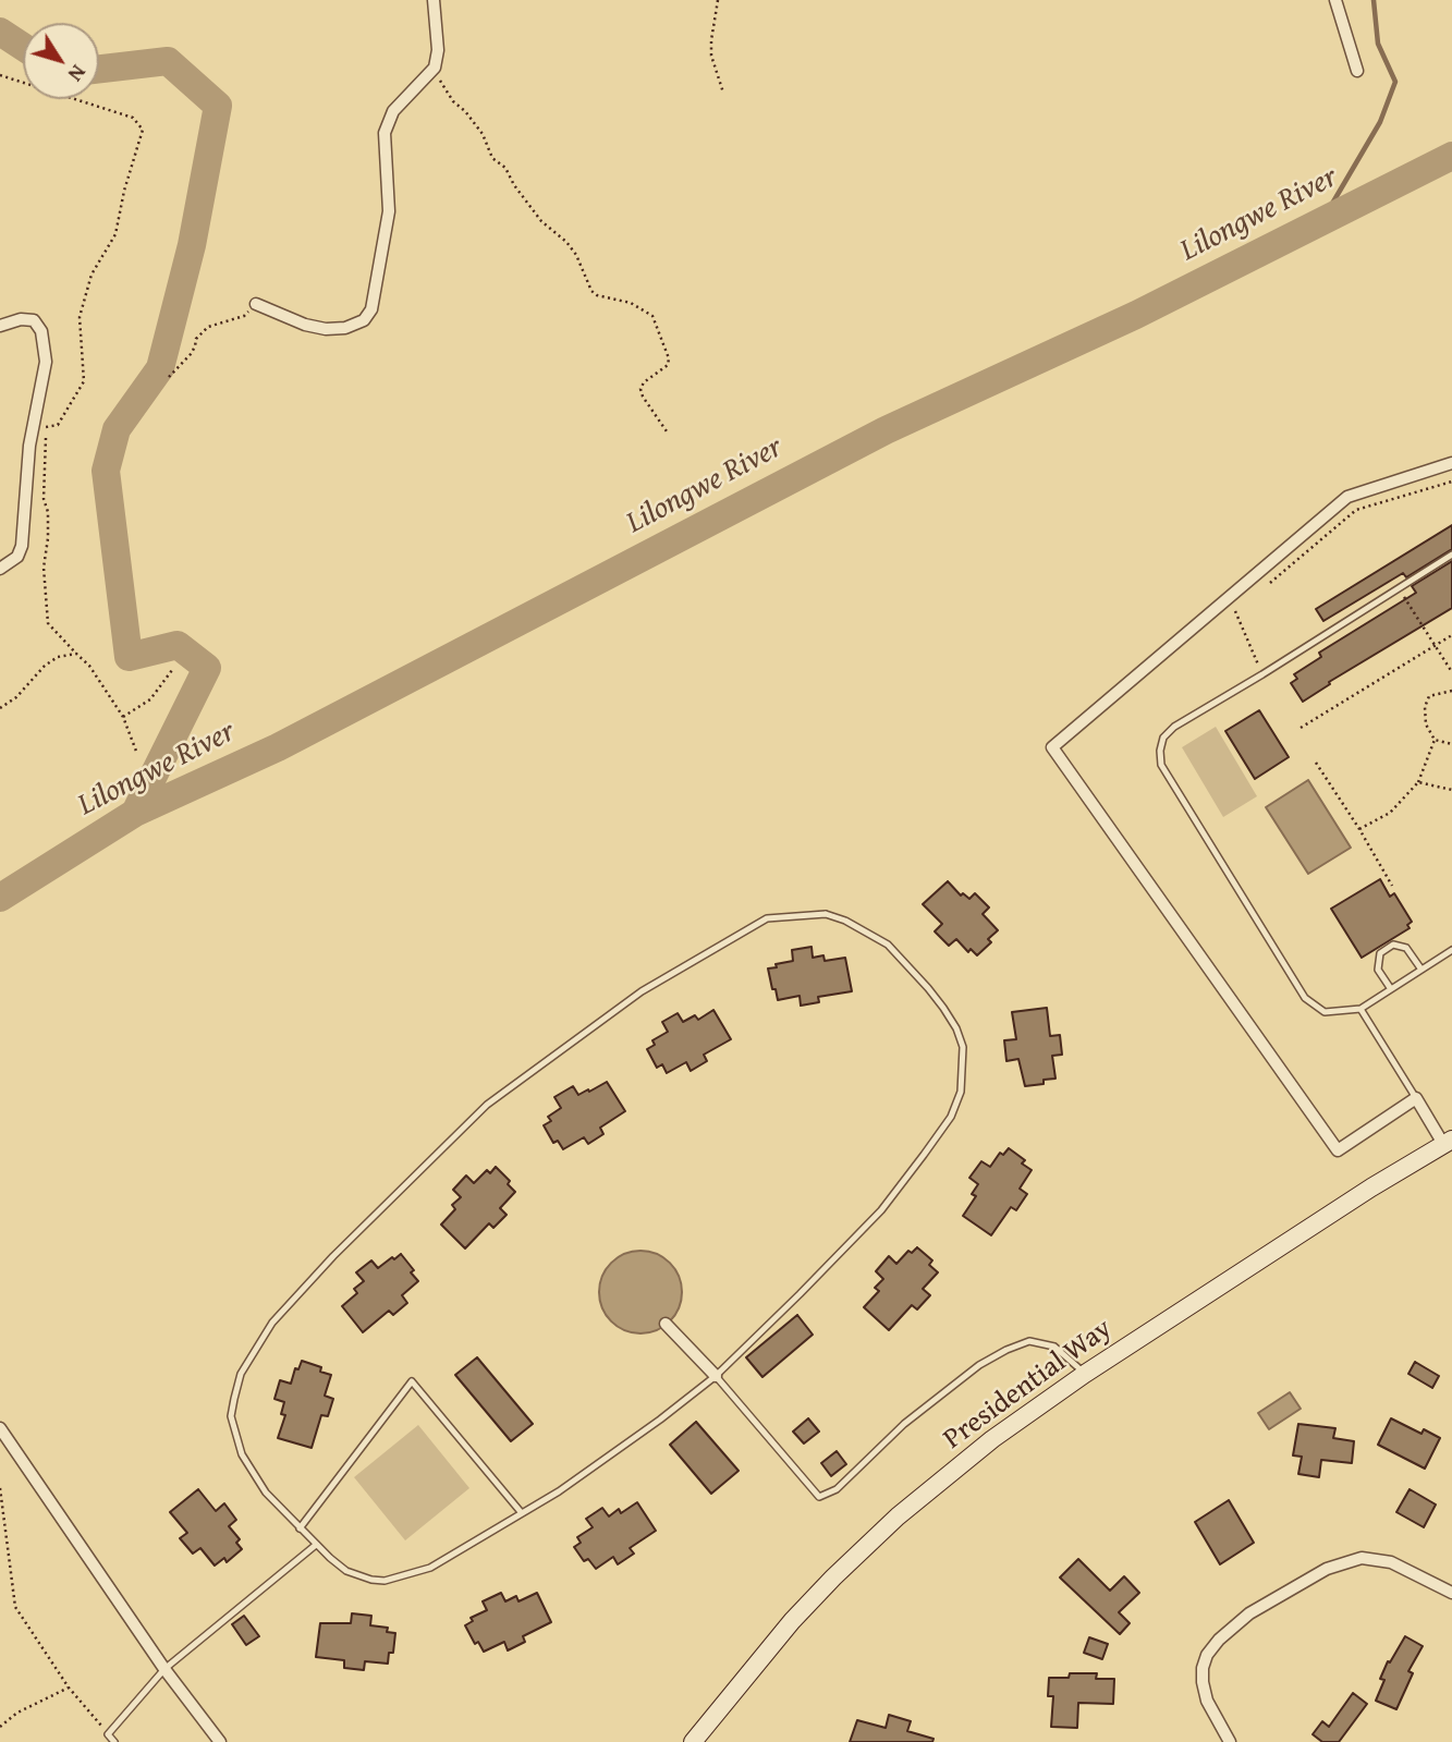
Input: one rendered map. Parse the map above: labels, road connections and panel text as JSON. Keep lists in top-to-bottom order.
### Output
{
  "streets": {
    "main road": ["Presidential Way"]
  },
  "water": ["Lilongwe River"],
  "north": "bottom right"
}
